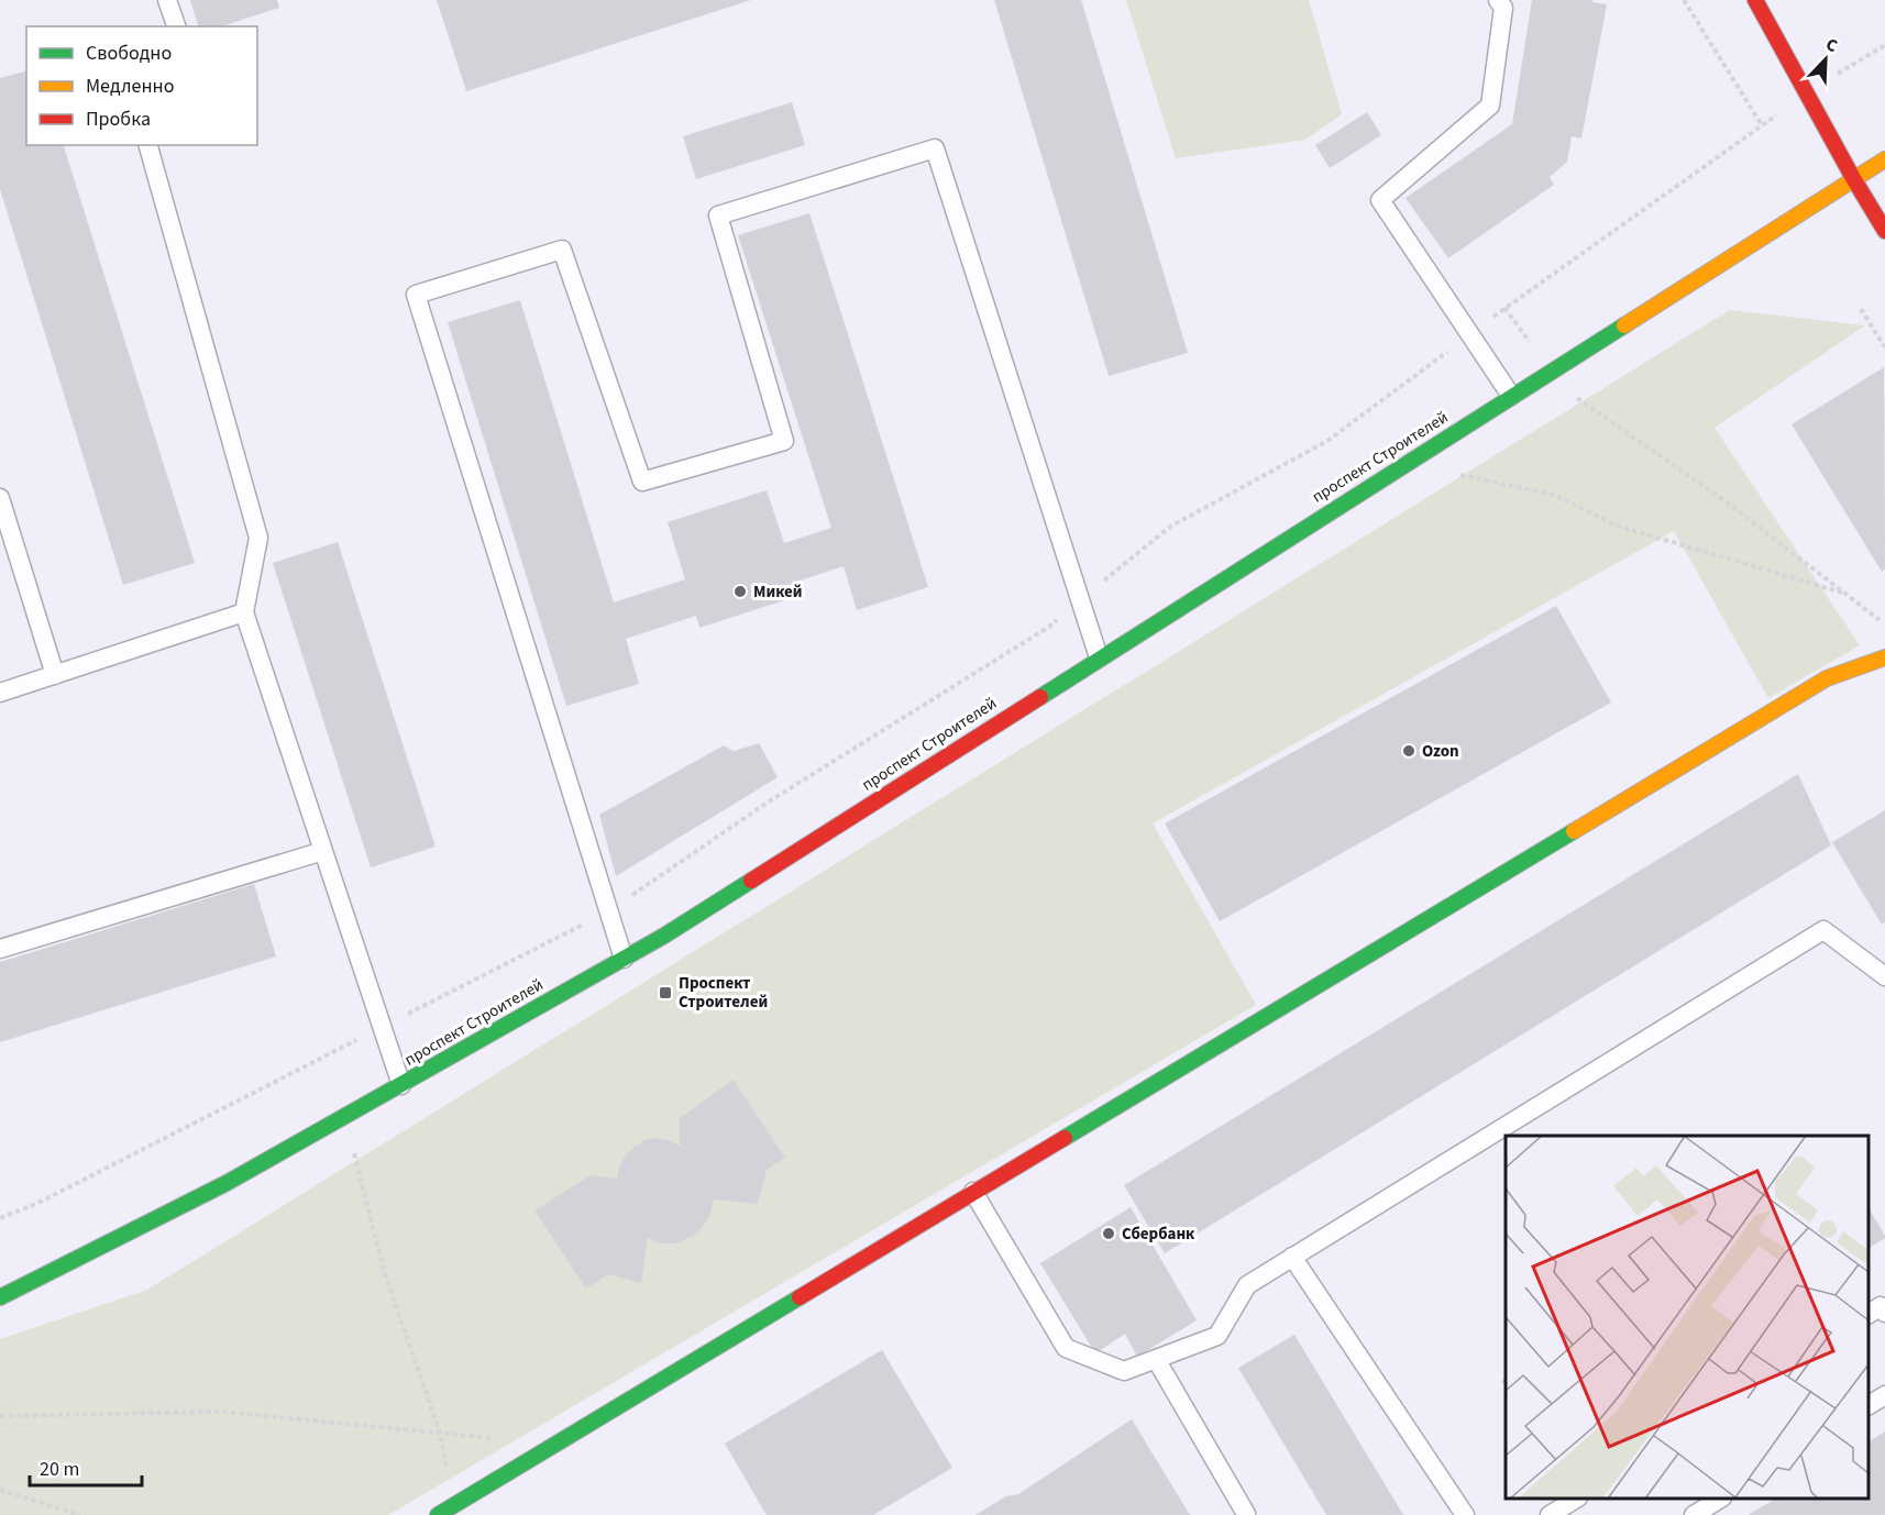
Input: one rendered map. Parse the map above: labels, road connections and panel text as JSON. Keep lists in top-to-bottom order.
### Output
{
  "streets": {
    "main road": ["проспект Строителей"]
  },
  "places": {
    "other": ["Микей", "Ozon", "Сбербанк"],
    "transit": ["Проспект Строителей"]
  },
  "legend": ["Свободно", "Медленно", "Пробка"],
  "scale_bar": "20 m",
  "north": "top right"
}
